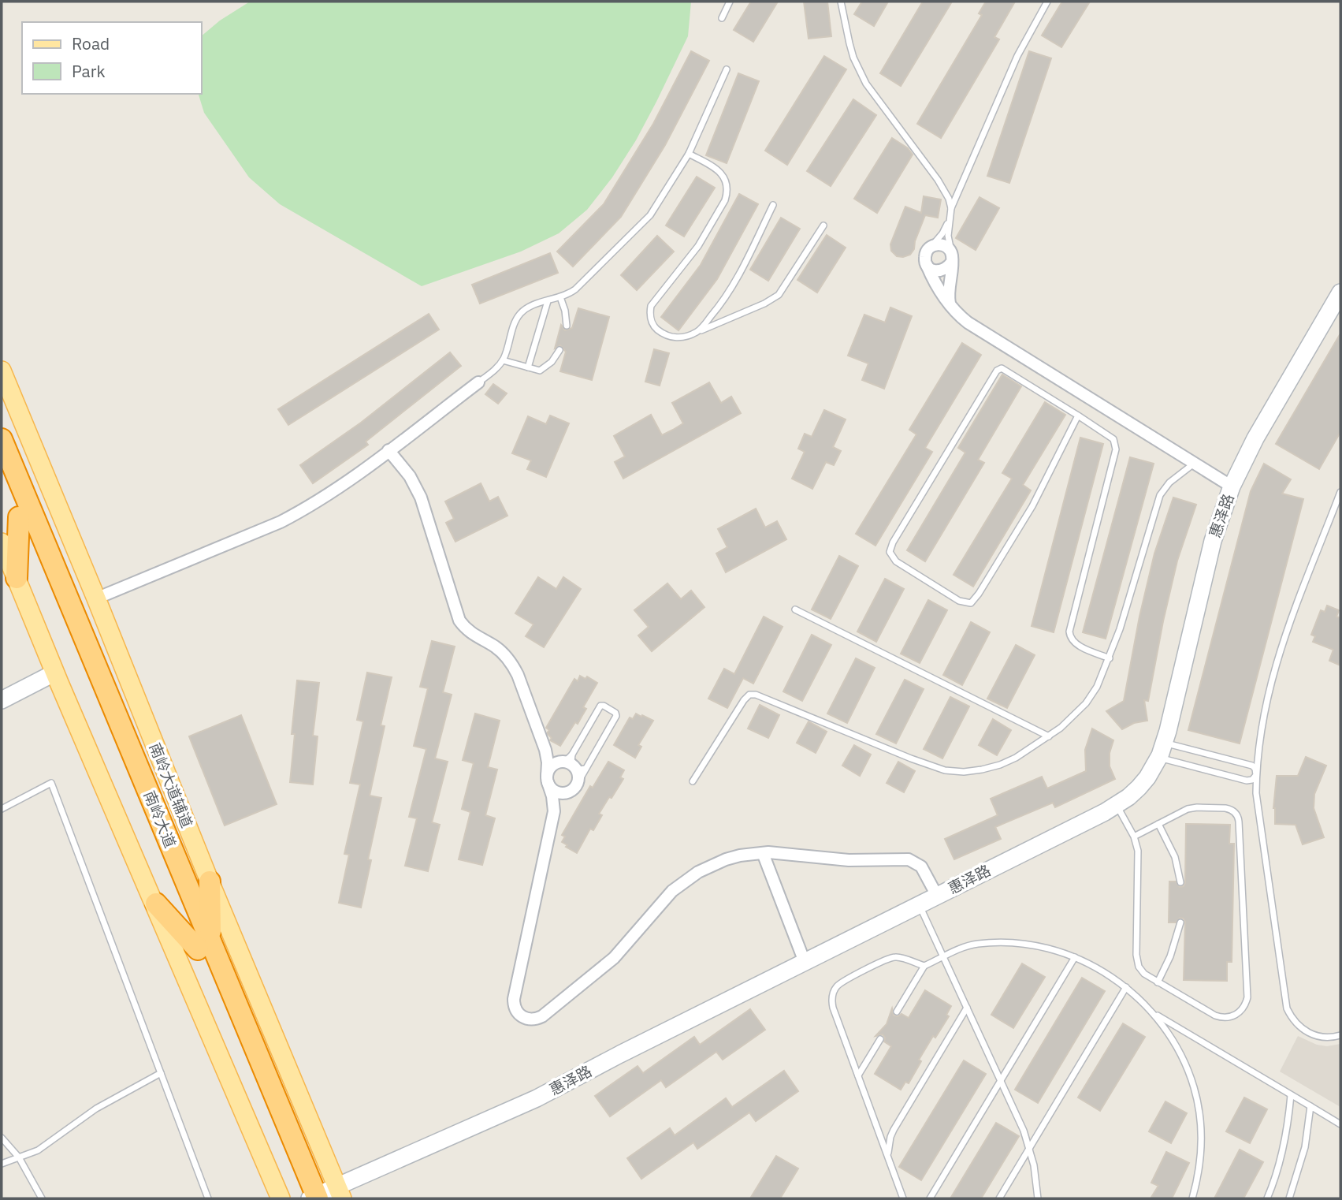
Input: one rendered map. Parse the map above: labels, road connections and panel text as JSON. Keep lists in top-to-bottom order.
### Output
{
  "streets": {
    "highway": ["南岭大道"],
    "main road": ["南岭大道辅道"],
    "street": ["惠泽路"]
  },
  "crossings": [
    ["惠泽路", "南岭大道辅道"],
    ["惠泽路", "南岭大道"]
  ],
  "legend": ["Road", "Park"]
}
